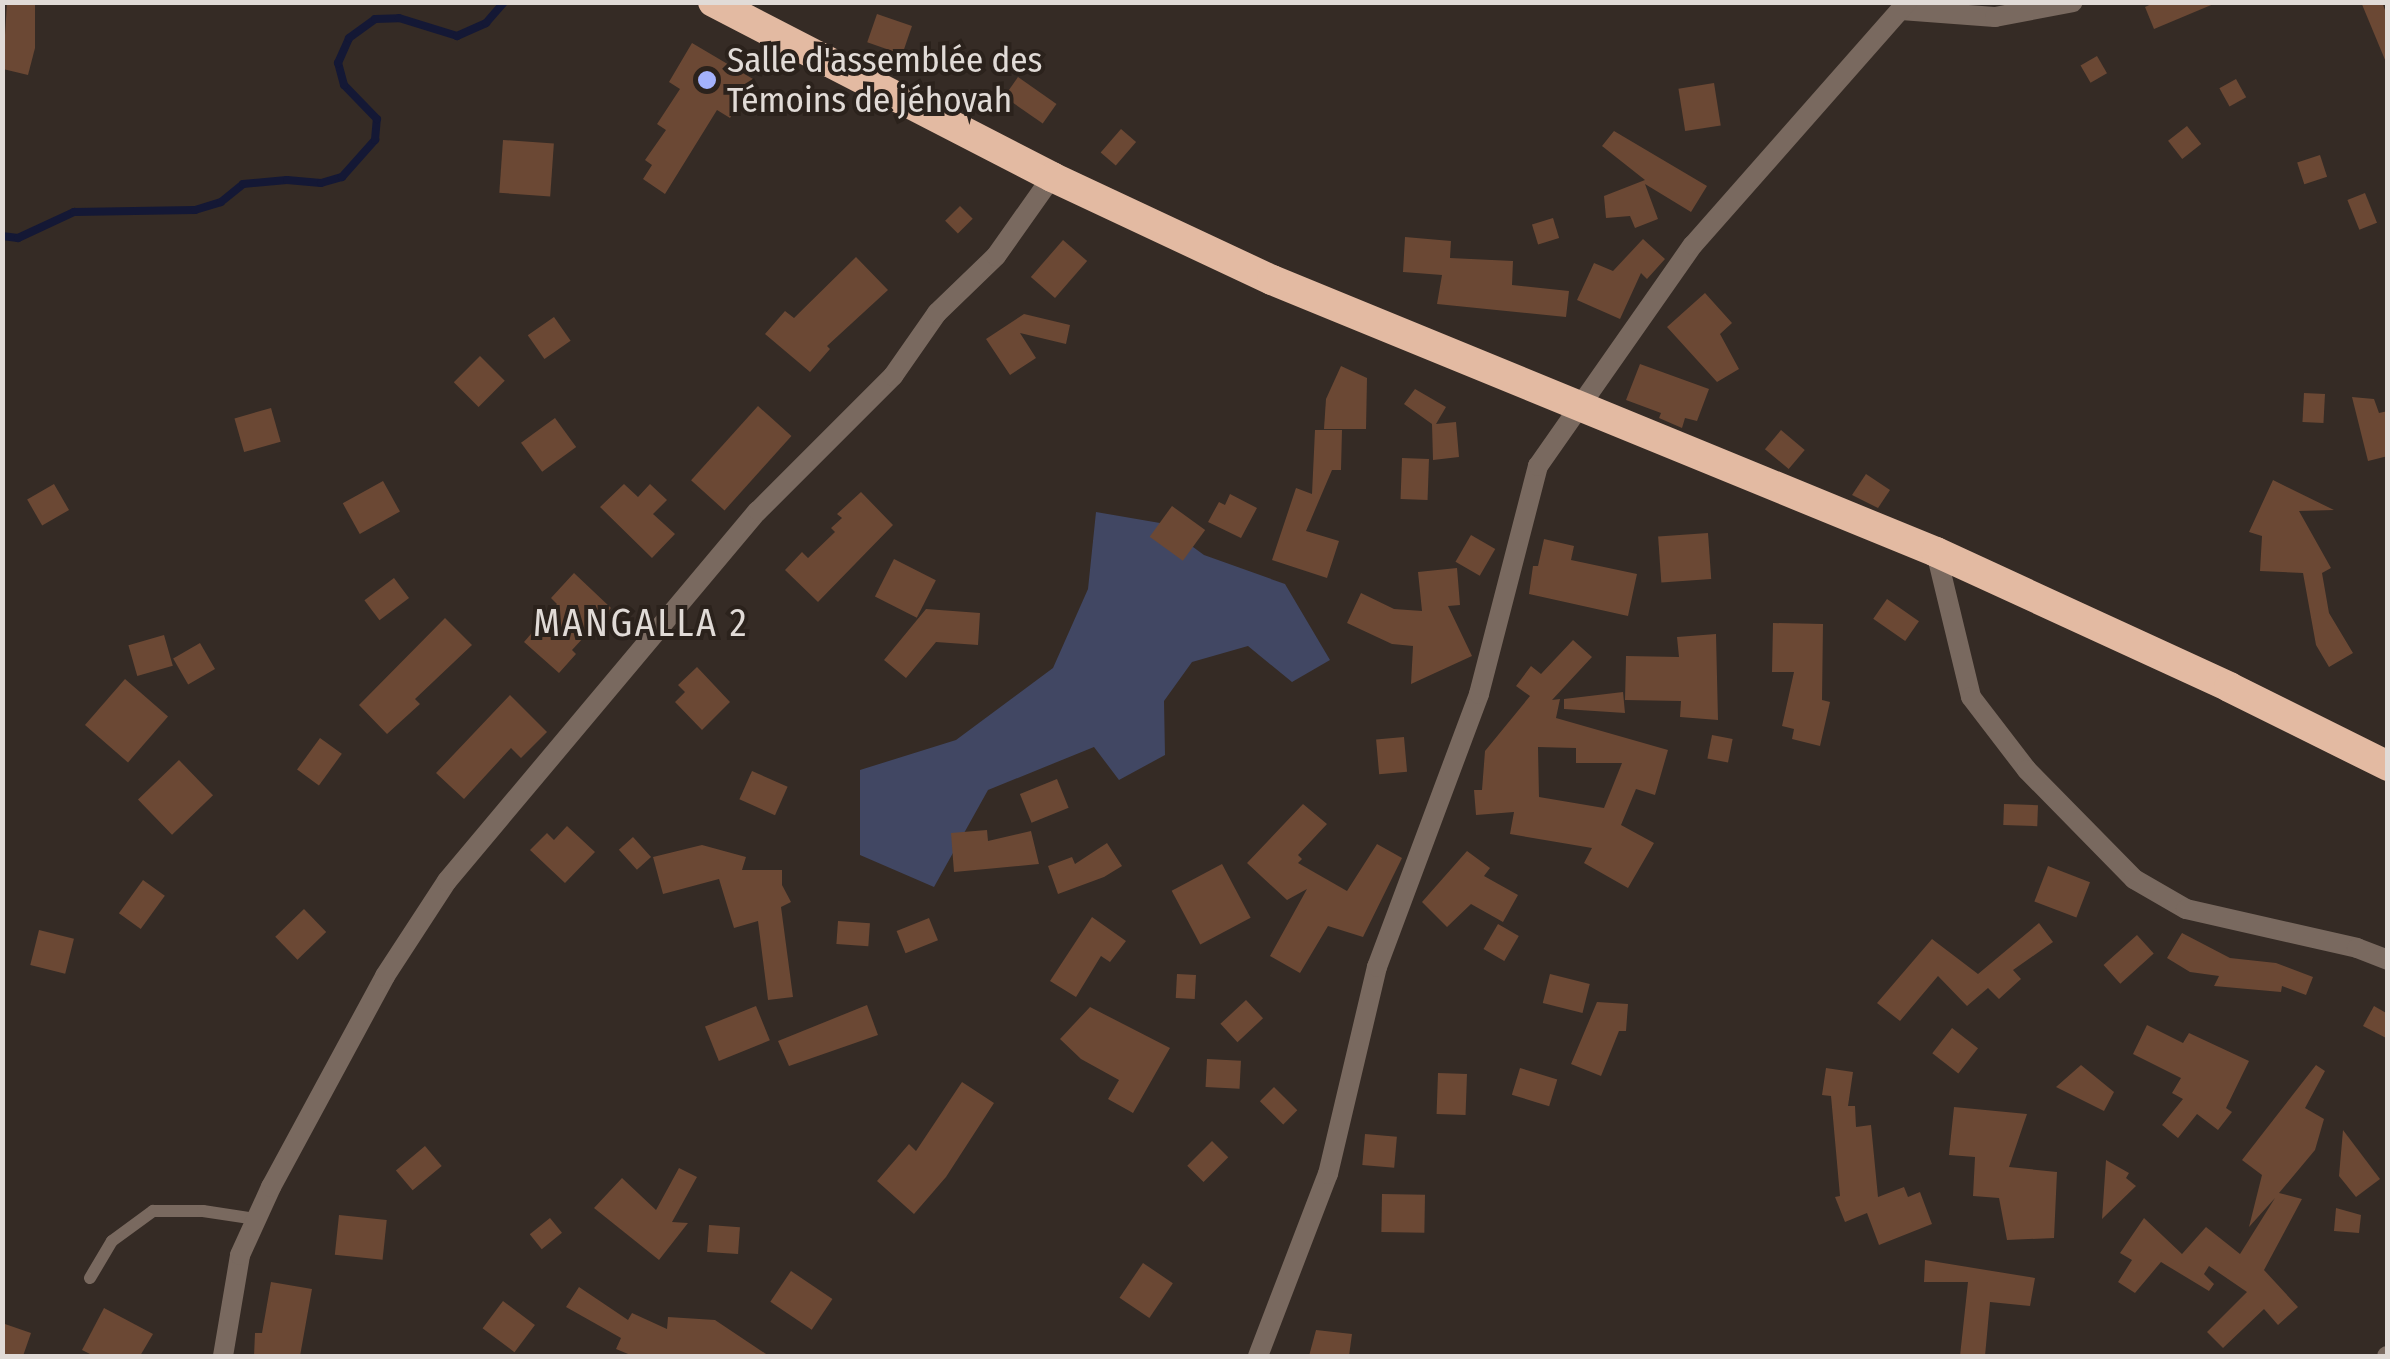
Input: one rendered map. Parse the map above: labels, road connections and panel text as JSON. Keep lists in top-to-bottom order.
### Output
{
  "districts": ["MANGALLA 2"],
  "places": ["Salle d'assemblée des Témoins de jéhovah"]
}
